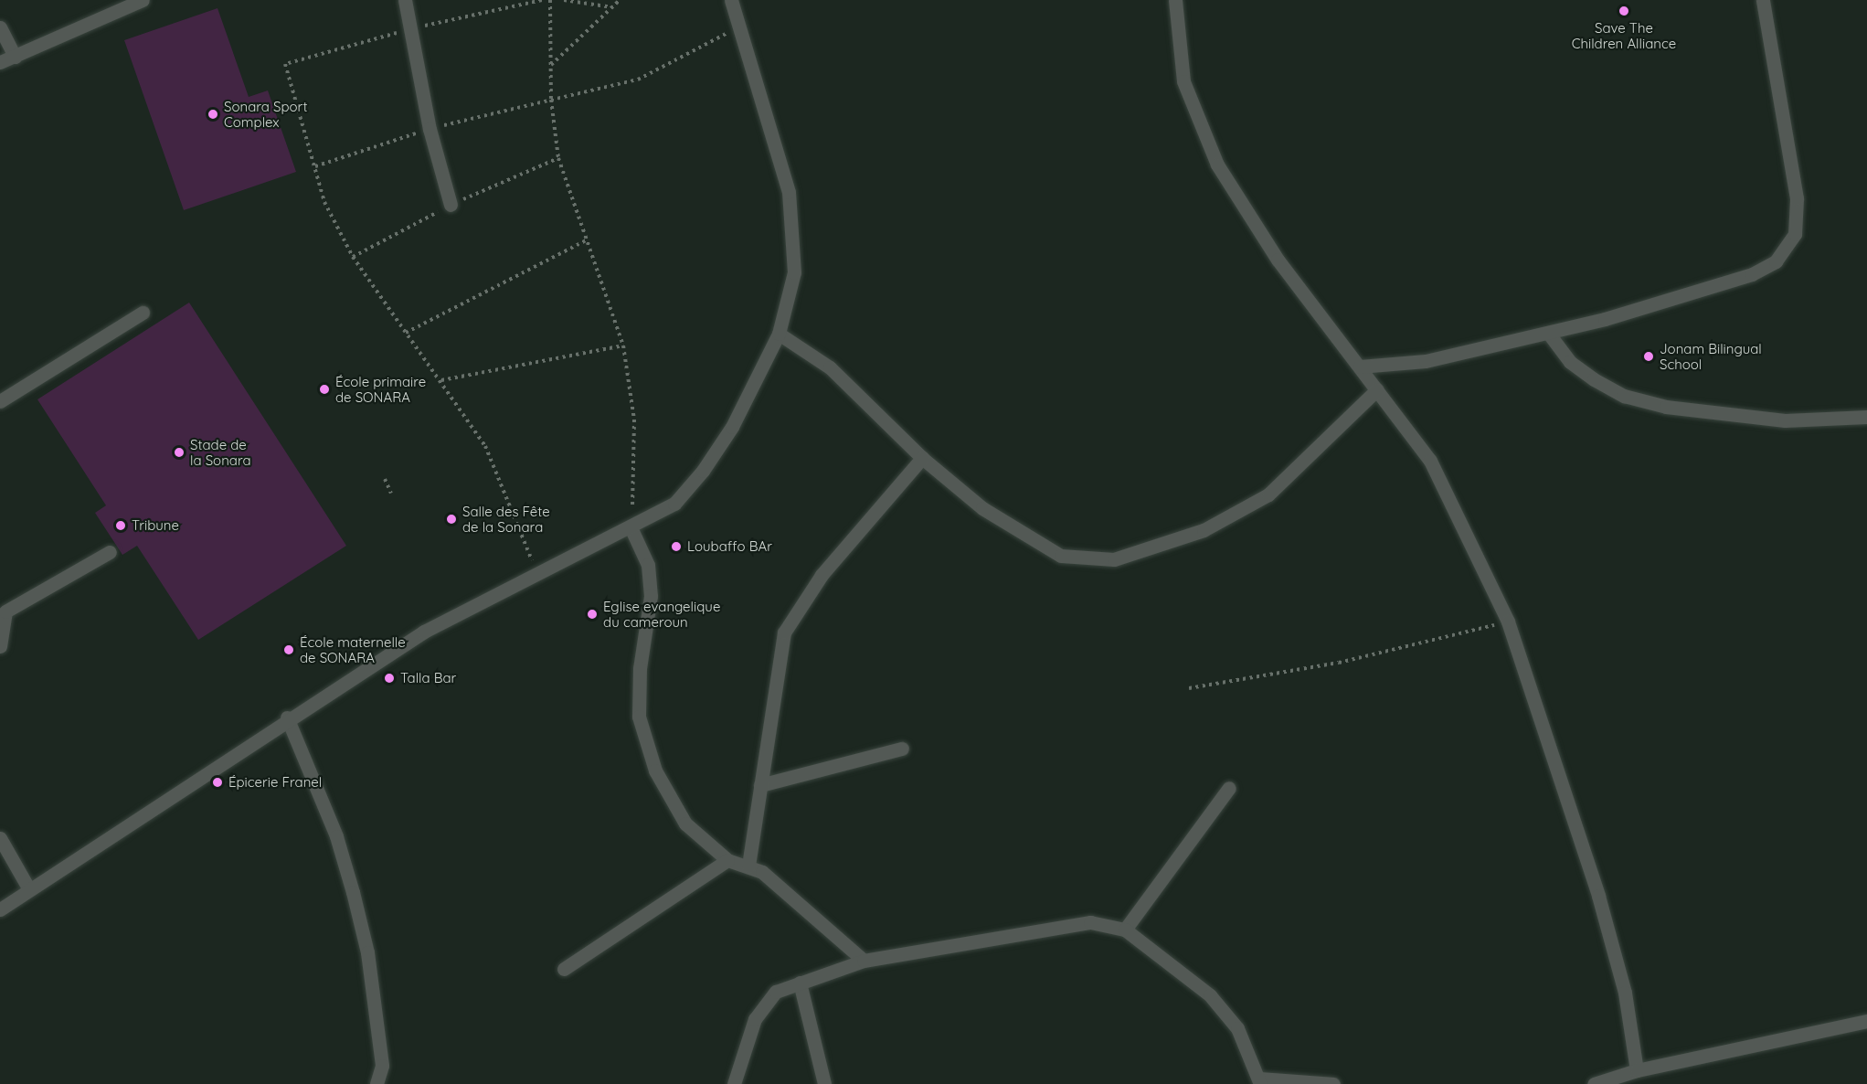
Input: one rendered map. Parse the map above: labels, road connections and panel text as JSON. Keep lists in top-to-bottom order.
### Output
{
  "places": [
    "Save The Children Alliance",
    "Sonara Sport Complex",
    "Jonam Bilingual School",
    "École primaire de SONARA",
    "Stade de la Sonara",
    "Salle des Fête de la Sonara",
    "Tribune",
    "Loubaffo BAr",
    "Eglise evangelique du cameroun",
    "École maternelle de SONARA",
    "Talla Bar",
    "Épicerie Franel"
  ]
}
